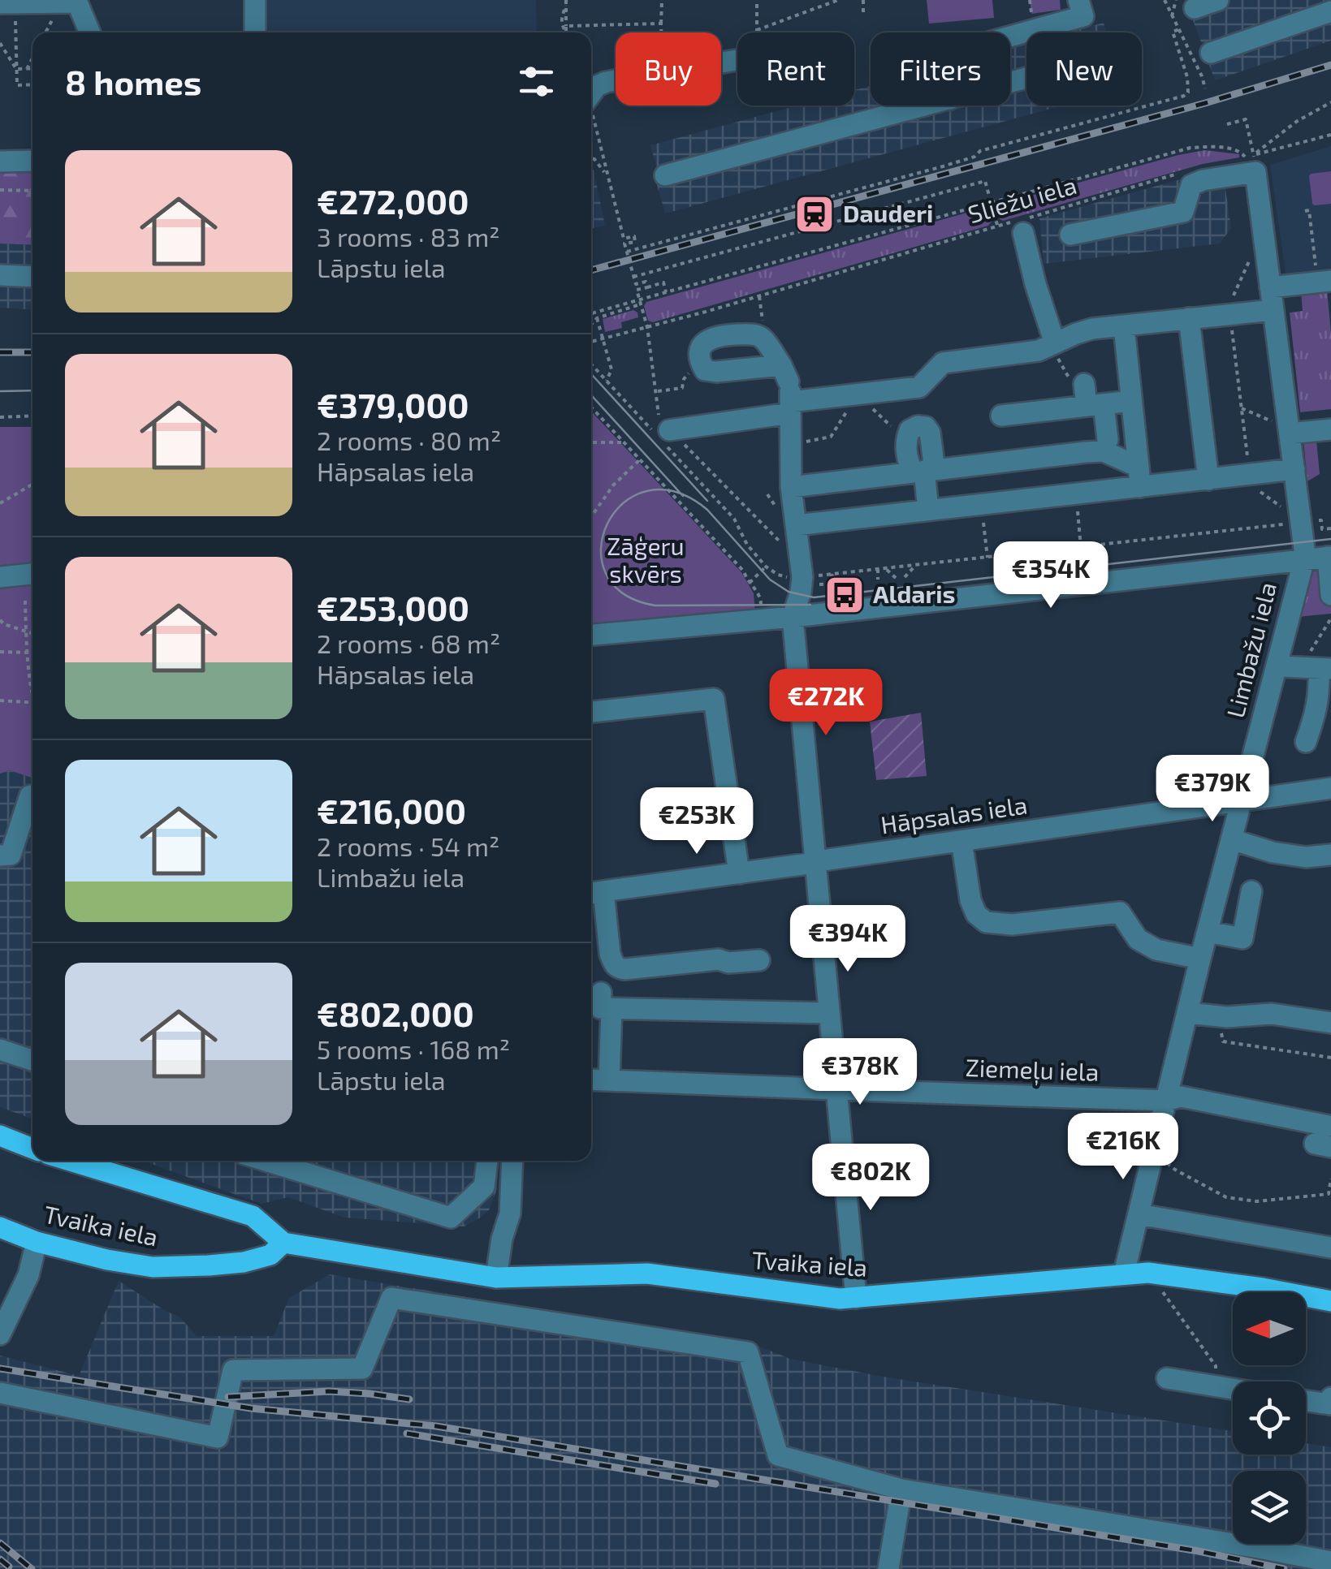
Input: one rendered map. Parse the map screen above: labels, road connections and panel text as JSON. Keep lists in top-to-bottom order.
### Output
{
  "streets": {
    "main road": ["Tvaika iela"],
    "street": ["Limbažu iela", "Hāpsalas iela", "Ziemeļu iela"],
    "path": ["Sliežu iela"]
  },
  "crossings": [
    ["Limbažu iela", "Hāpsalas iela"],
    ["Limbažu iela", "Ziemeļu iela"],
    ["Limbažu iela", "Tvaika iela"]
  ],
  "parks": ["Zāģeru skvērs"],
  "places": {
    "station": ["Dauderi"],
    "bus stop": ["Aldaris"]
  },
  "north": "left",
  "page": {
    "chip": [
      "Buy",
      "Rent",
      "Filters",
      "New"
    ],
    "heading": "8 homes",
    "list": [
      {
        "name": "€272,000",
        "note": "3 rooms · 83 m² · Lāpstu iela"
      },
      {
        "name": "€379,000",
        "note": "2 rooms · 80 m² · Hāpsalas iela"
      },
      {
        "name": "€253,000",
        "note": "2 rooms · 68 m² · Hāpsalas iela"
      },
      {
        "name": "€216,000",
        "note": "2 rooms · 54 m² · Limbažu iela"
      },
      {
        "name": "€802,000",
        "note": "5 rooms · 168 m² · Lāpstu iela"
      }
    ],
    "price": [
      "€354K",
      "€272K",
      "€379K",
      "€253K",
      "€394K",
      "€378K",
      "€216K",
      "€802K"
    ]
  }
}
